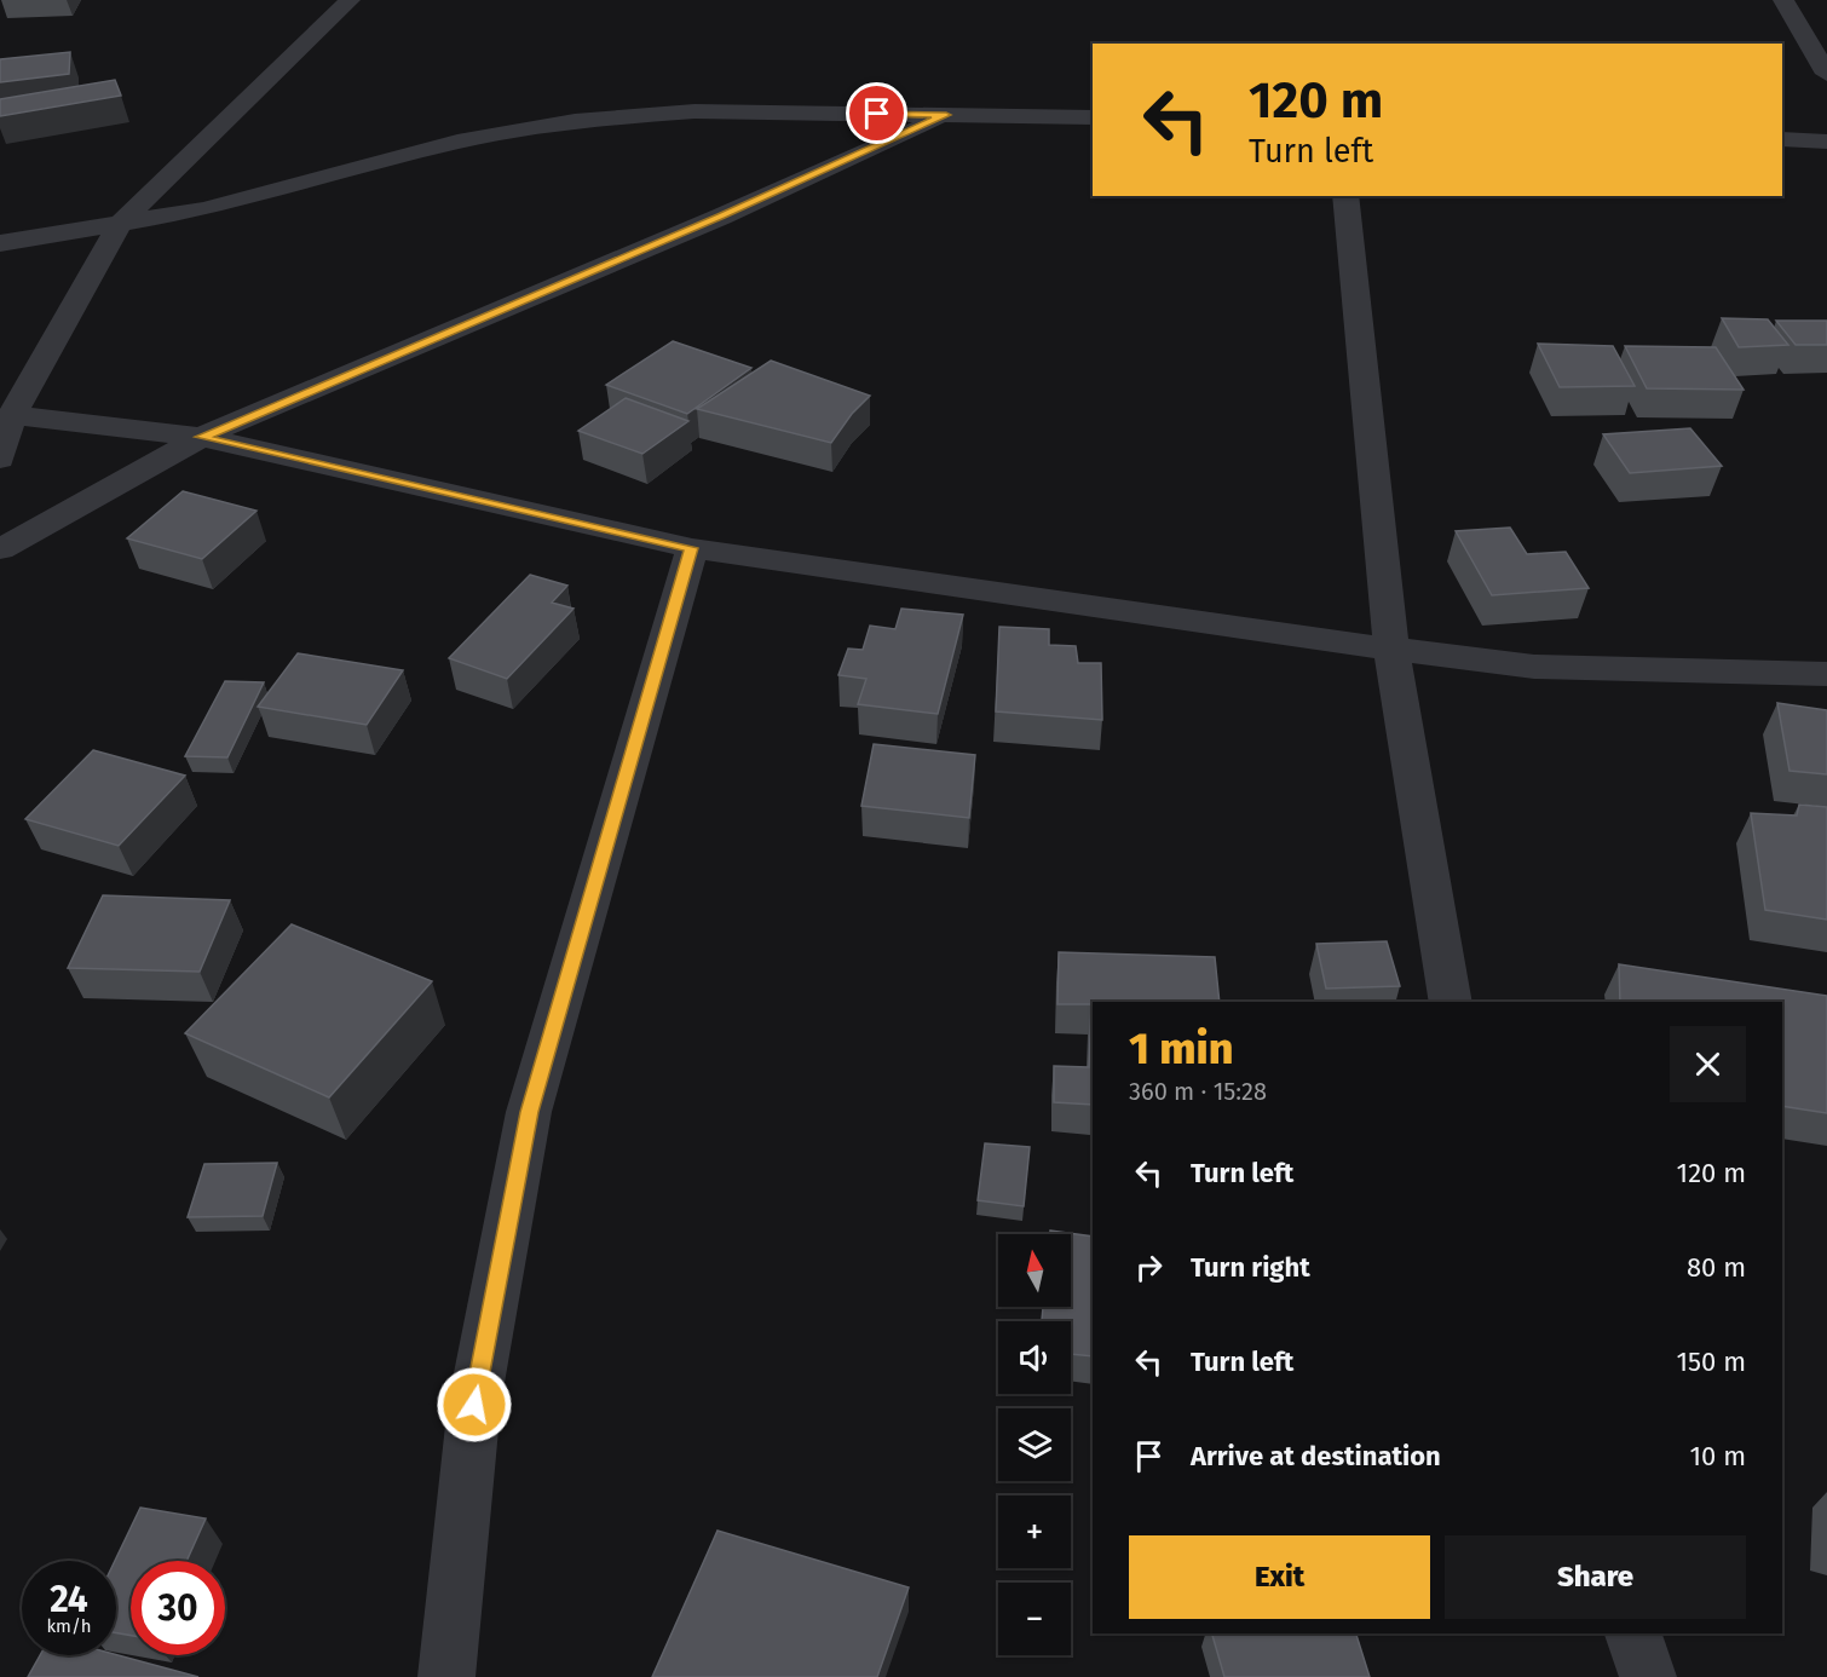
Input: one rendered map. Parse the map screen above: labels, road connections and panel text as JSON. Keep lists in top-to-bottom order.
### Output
{
  "north": "top",
  "page": {
    "turn": ["120 m", "Turn left"],
    "heading": ["1 min", "360 m · 15:28"],
    "list": [
      {
        "name": "Turn left",
        "value": "120 m"
      },
      {
        "name": "Turn right",
        "value": "80 m"
      },
      {
        "name": "Turn left",
        "value": "150 m"
      },
      {
        "name": "Arrive at destination",
        "value": "10 m"
      }
    ],
    "map_buttons": ["+", "−"],
    "buttons": ["Exit", "Share"],
    "speed": "24 km/h",
    "limit": "30"
  }
}
